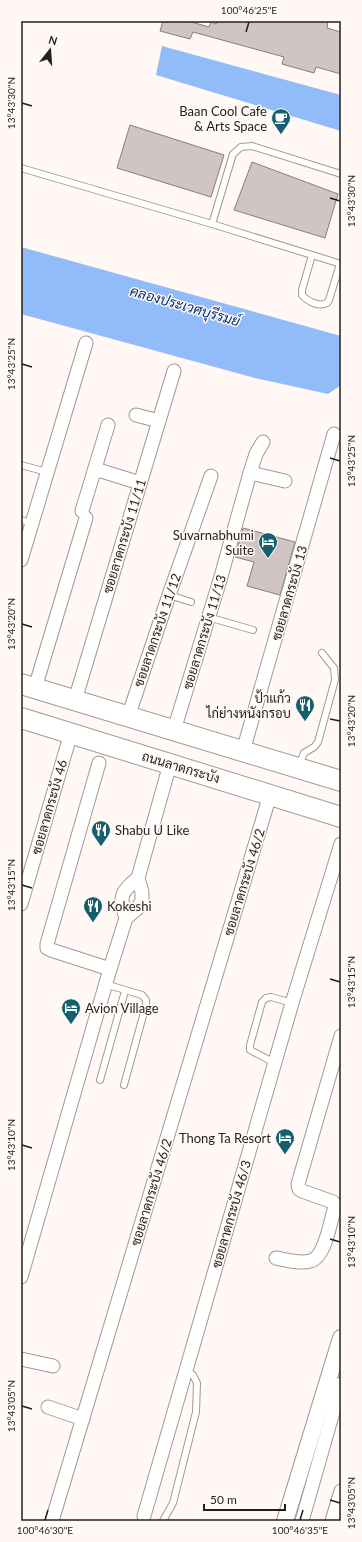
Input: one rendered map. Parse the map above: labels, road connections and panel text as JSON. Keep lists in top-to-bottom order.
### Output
{
  "streets": {
    "main road": ["ถนนลาดกระบัง"],
    "street": [
      "ซอยลาดกระบัง 11/11",
      "ซอยลาดกระบัง 13",
      "ซอยลาดกระบัง 11/12",
      "ซอยลาดกระบัง 11/13",
      "ซอยลาดกระบัง 46",
      "ซอยลาดกระบัง 46/2",
      "ซอยลาดกระบัง 46/3"
    ]
  },
  "crossings": [
    ["ถนนลาดกระบัง", "ซอยลาดกระบัง 46"],
    ["ถนนลาดกระบัง", "ซอยลาดกระบัง 46/2"]
  ],
  "water": ["คลองประเวศบุรีรมย์"],
  "places": {
    "cafe": ["Baan Cool Cafe & Arts Space"],
    "hotel": ["Suvarnabhumi Suite", "Avion Village", "Thong Ta Resort"],
    "restaurant": ["ป้าแก้ว ไก่ย่างหนังกรอบ", "Shabu U Like", "Kokeshi"]
  },
  "scale_bar": "50 m",
  "north": "top",
  "coordinates": [
    "100°46'25\"E",
    "13°43'30\"N",
    "13°43'25\"N",
    "13°43'20\"N",
    "13°43'15\"N",
    "13°43'10\"N",
    "13°43'05\"N",
    "100°46'30\"E",
    "100°46'35\"E"
  ]
}
